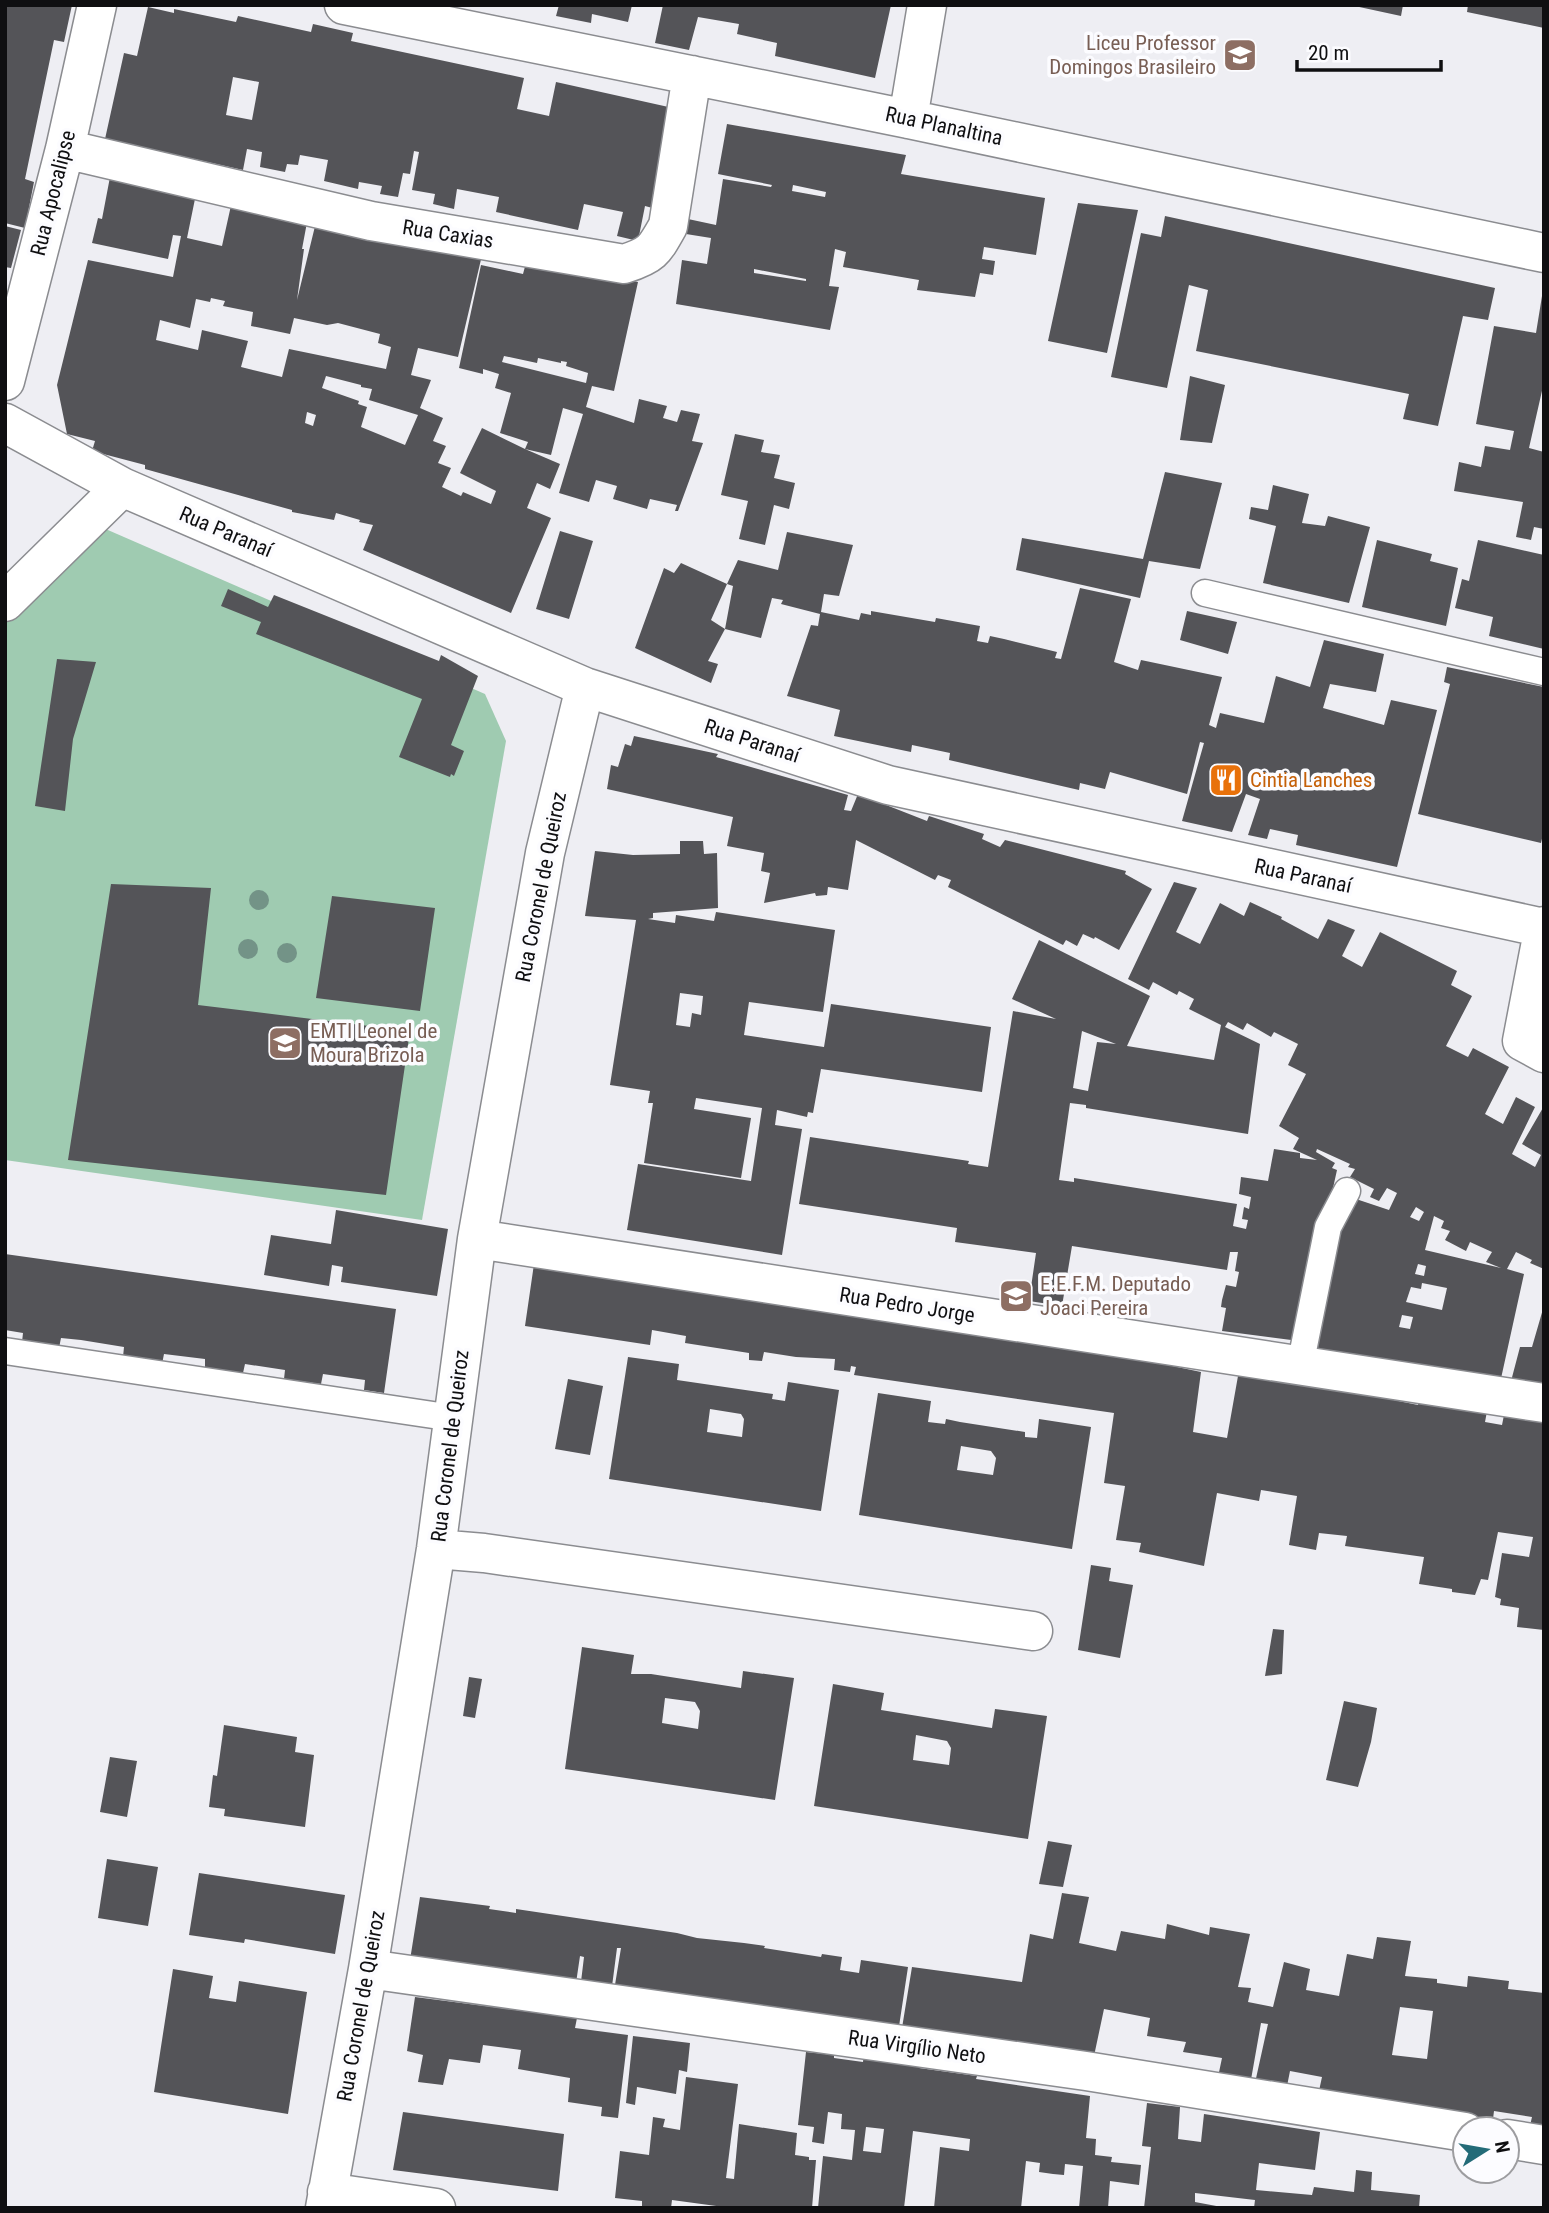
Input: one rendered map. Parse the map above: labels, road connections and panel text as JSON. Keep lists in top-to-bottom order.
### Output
{
  "streets": {
    "street": [
      "Rua Planaltina",
      "Rua Apocalipse",
      "Rua Caxias",
      "Rua Paranaí",
      "Rua Coronel de Queiroz",
      "Rua Pedro Jorge",
      "Rua Virgílio Neto"
    ]
  },
  "crossings": [
    ["Rua Planaltina", "Rua Caxias"],
    ["Rua Apocalipse", "Rua Caxias"],
    ["Rua Paranaí", "Rua Coronel de Queiroz"],
    ["Rua Coronel de Queiroz", "Rua Pedro Jorge"],
    ["Rua Coronel de Queiroz", "Rua Virgílio Neto"]
  ],
  "places": {
    "school or university": ["Liceu Professor Domingos Brasileiro", "EMTI Leonel de Moura Brizola", "E.E.F.M. Deputado Joaci Pereira"],
    "restaurant": ["Cintia Lanches"]
  },
  "scale_bar": "20 m",
  "north": "right"
}
